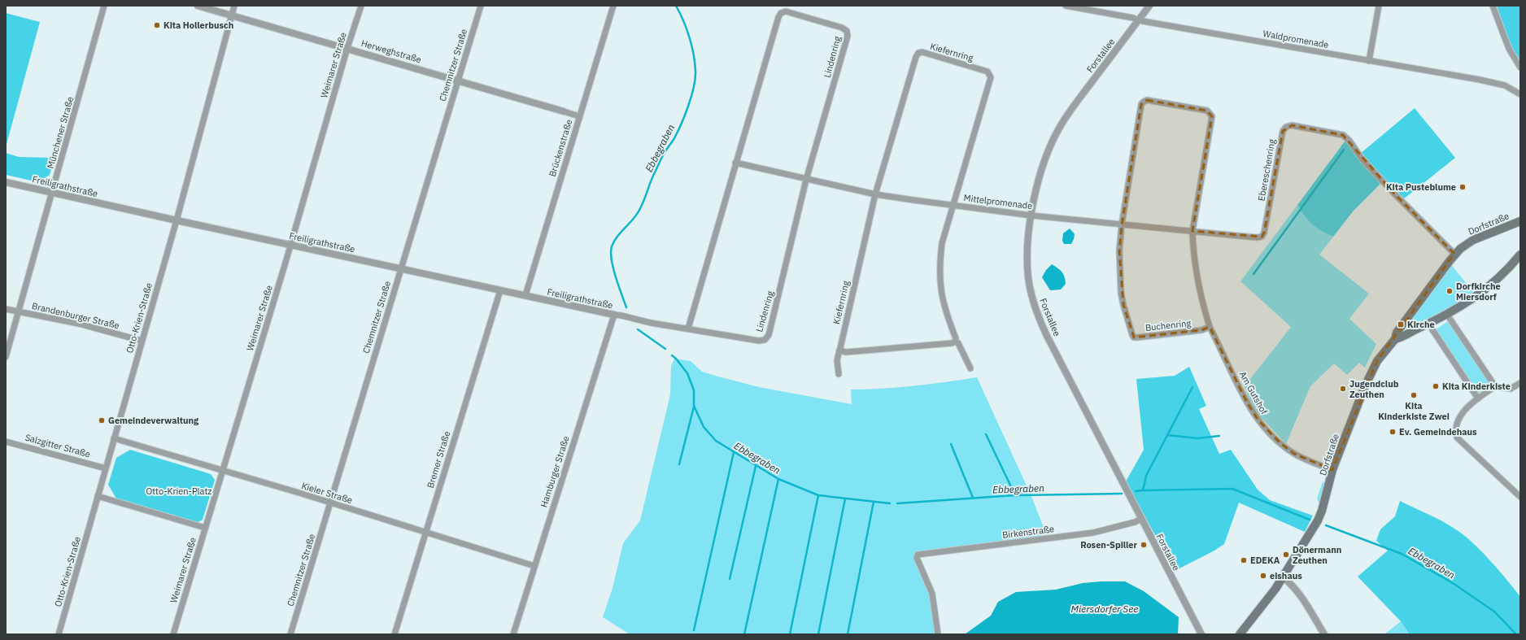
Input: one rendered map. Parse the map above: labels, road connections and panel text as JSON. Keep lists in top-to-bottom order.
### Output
{
  "streets": {
    "main road": ["Dorfstraße"],
    "street": [
      "Waldpromenade",
      "Herweghstraße",
      "Kiefernring",
      "Forstallee",
      "Lindenring",
      "Weimarer Straße",
      "Chemnitzer Straße",
      "Münchener Straße",
      "Brückenstraße",
      "Ebereschenring",
      "Freiligrathstraße",
      "Mittelpromenade",
      "Brandenburger Straße",
      "Otto-Krien-Straße",
      "Buchenring",
      "Am Gutshof",
      "Salzgitter Straße",
      "Bremer Straße",
      "Hamburger Straße",
      "Kieler Straße",
      "Birkenstraße"
    ]
  },
  "crossings": [
    ["Waldpromenade", "Forstallee"],
    ["Herweghstraße", "Weimarer Straße"],
    ["Herweghstraße", "Chemnitzer Straße"],
    ["Herweghstraße", "Brückenstraße"],
    ["Herweghstraße", "Otto-Krien-Straße"],
    ["Kiefernring", "Mittelpromenade"],
    ["Forstallee", "Mittelpromenade"],
    ["Forstallee", "Birkenstraße"],
    ["Lindenring", "Freiligrathstraße"],
    ["Lindenring", "Mittelpromenade"],
    ["Weimarer Straße", "Freiligrathstraße"],
    ["Weimarer Straße", "Kieler Straße"],
    ["Chemnitzer Straße", "Freiligrathstraße"],
    ["Chemnitzer Straße", "Kieler Straße"],
    ["Münchener Straße", "Freiligrathstraße"],
    ["Münchener Straße", "Brandenburger Straße"],
    ["Brückenstraße", "Freiligrathstraße"],
    ["Ebereschenring", "Mittelpromenade"],
    ["Ebereschenring", "Dorfstraße"],
    ["Freiligrathstraße", "Otto-Krien-Straße"],
    ["Freiligrathstraße", "Bremer Straße"],
    ["Freiligrathstraße", "Hamburger Straße"],
    ["Mittelpromenade", "Buchenring"],
    ["Dorfstraße", "Am Gutshof"],
    ["Brandenburger Straße", "Otto-Krien-Straße"],
    ["Otto-Krien-Straße", "Salzgitter Straße"],
    ["Otto-Krien-Straße", "Kieler Straße"],
    ["Buchenring", "Am Gutshof"],
    ["Bremer Straße", "Kieler Straße"],
    ["Hamburger Straße", "Kieler Straße"]
  ],
  "water": ["Ebbegraben", "Miersdorfer See"],
  "parks": ["Otto-Krien-Platz"],
  "places": {
    "other": [
      "Kita Hollerbusch",
      "Kita Pusteblume",
      "Dorfkirche Miersdorf",
      "Kita Kinderkiste",
      "Jugendclub Zeuthen",
      "Kita Kinderkiste Zwei",
      "Gemeindeverwaltung",
      "Ev. Gemeindehaus",
      "Rosen-Spiller",
      "Dönermann Zeuthen",
      "EDEKA",
      "eishaus"
    ],
    "transit": ["Kirche"]
  }
}
